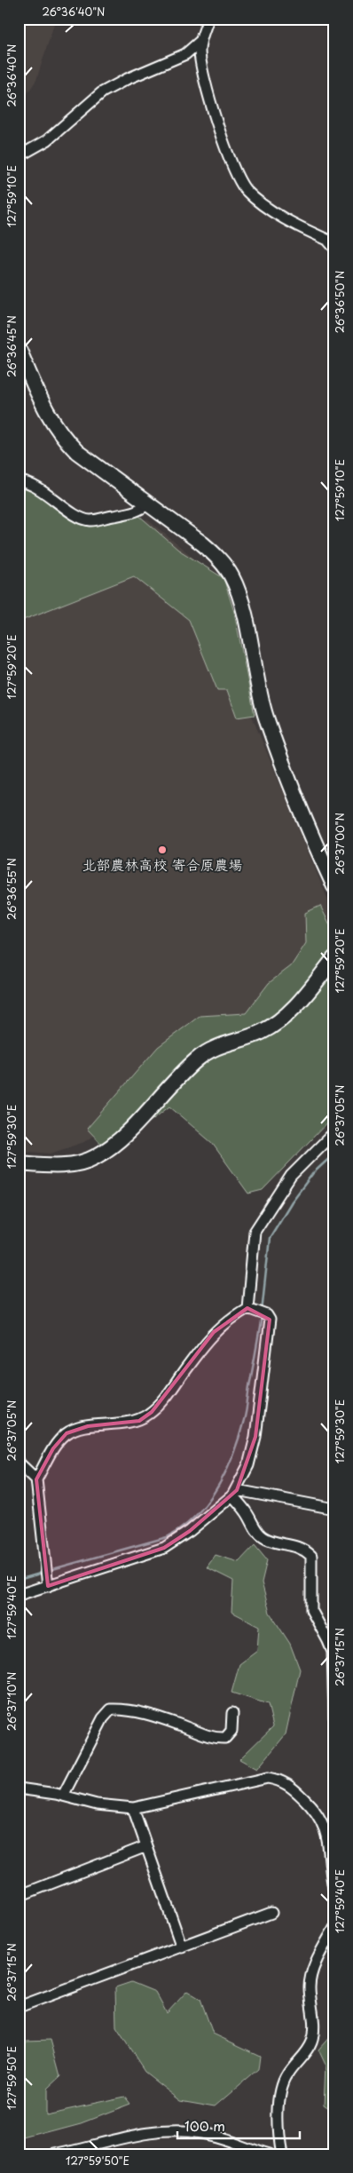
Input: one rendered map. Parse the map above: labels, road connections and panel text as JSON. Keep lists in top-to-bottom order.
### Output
{
  "places": ["北部農林高校 寄合原農場"],
  "scale_bar": "100 m",
  "coordinates": [
    "26°36'40\"N",
    "127°59'10\"E",
    "26°36'50\"N",
    "26°36'45\"N",
    "127°59'20\"E",
    "26°37'00\"N",
    "26°36'55\"N",
    "26°37'05\"N",
    "127°59'30\"E",
    "127°59'40\"E",
    "26°37'15\"N",
    "26°37'10\"N",
    "127°59'50\"E"
  ]
}
